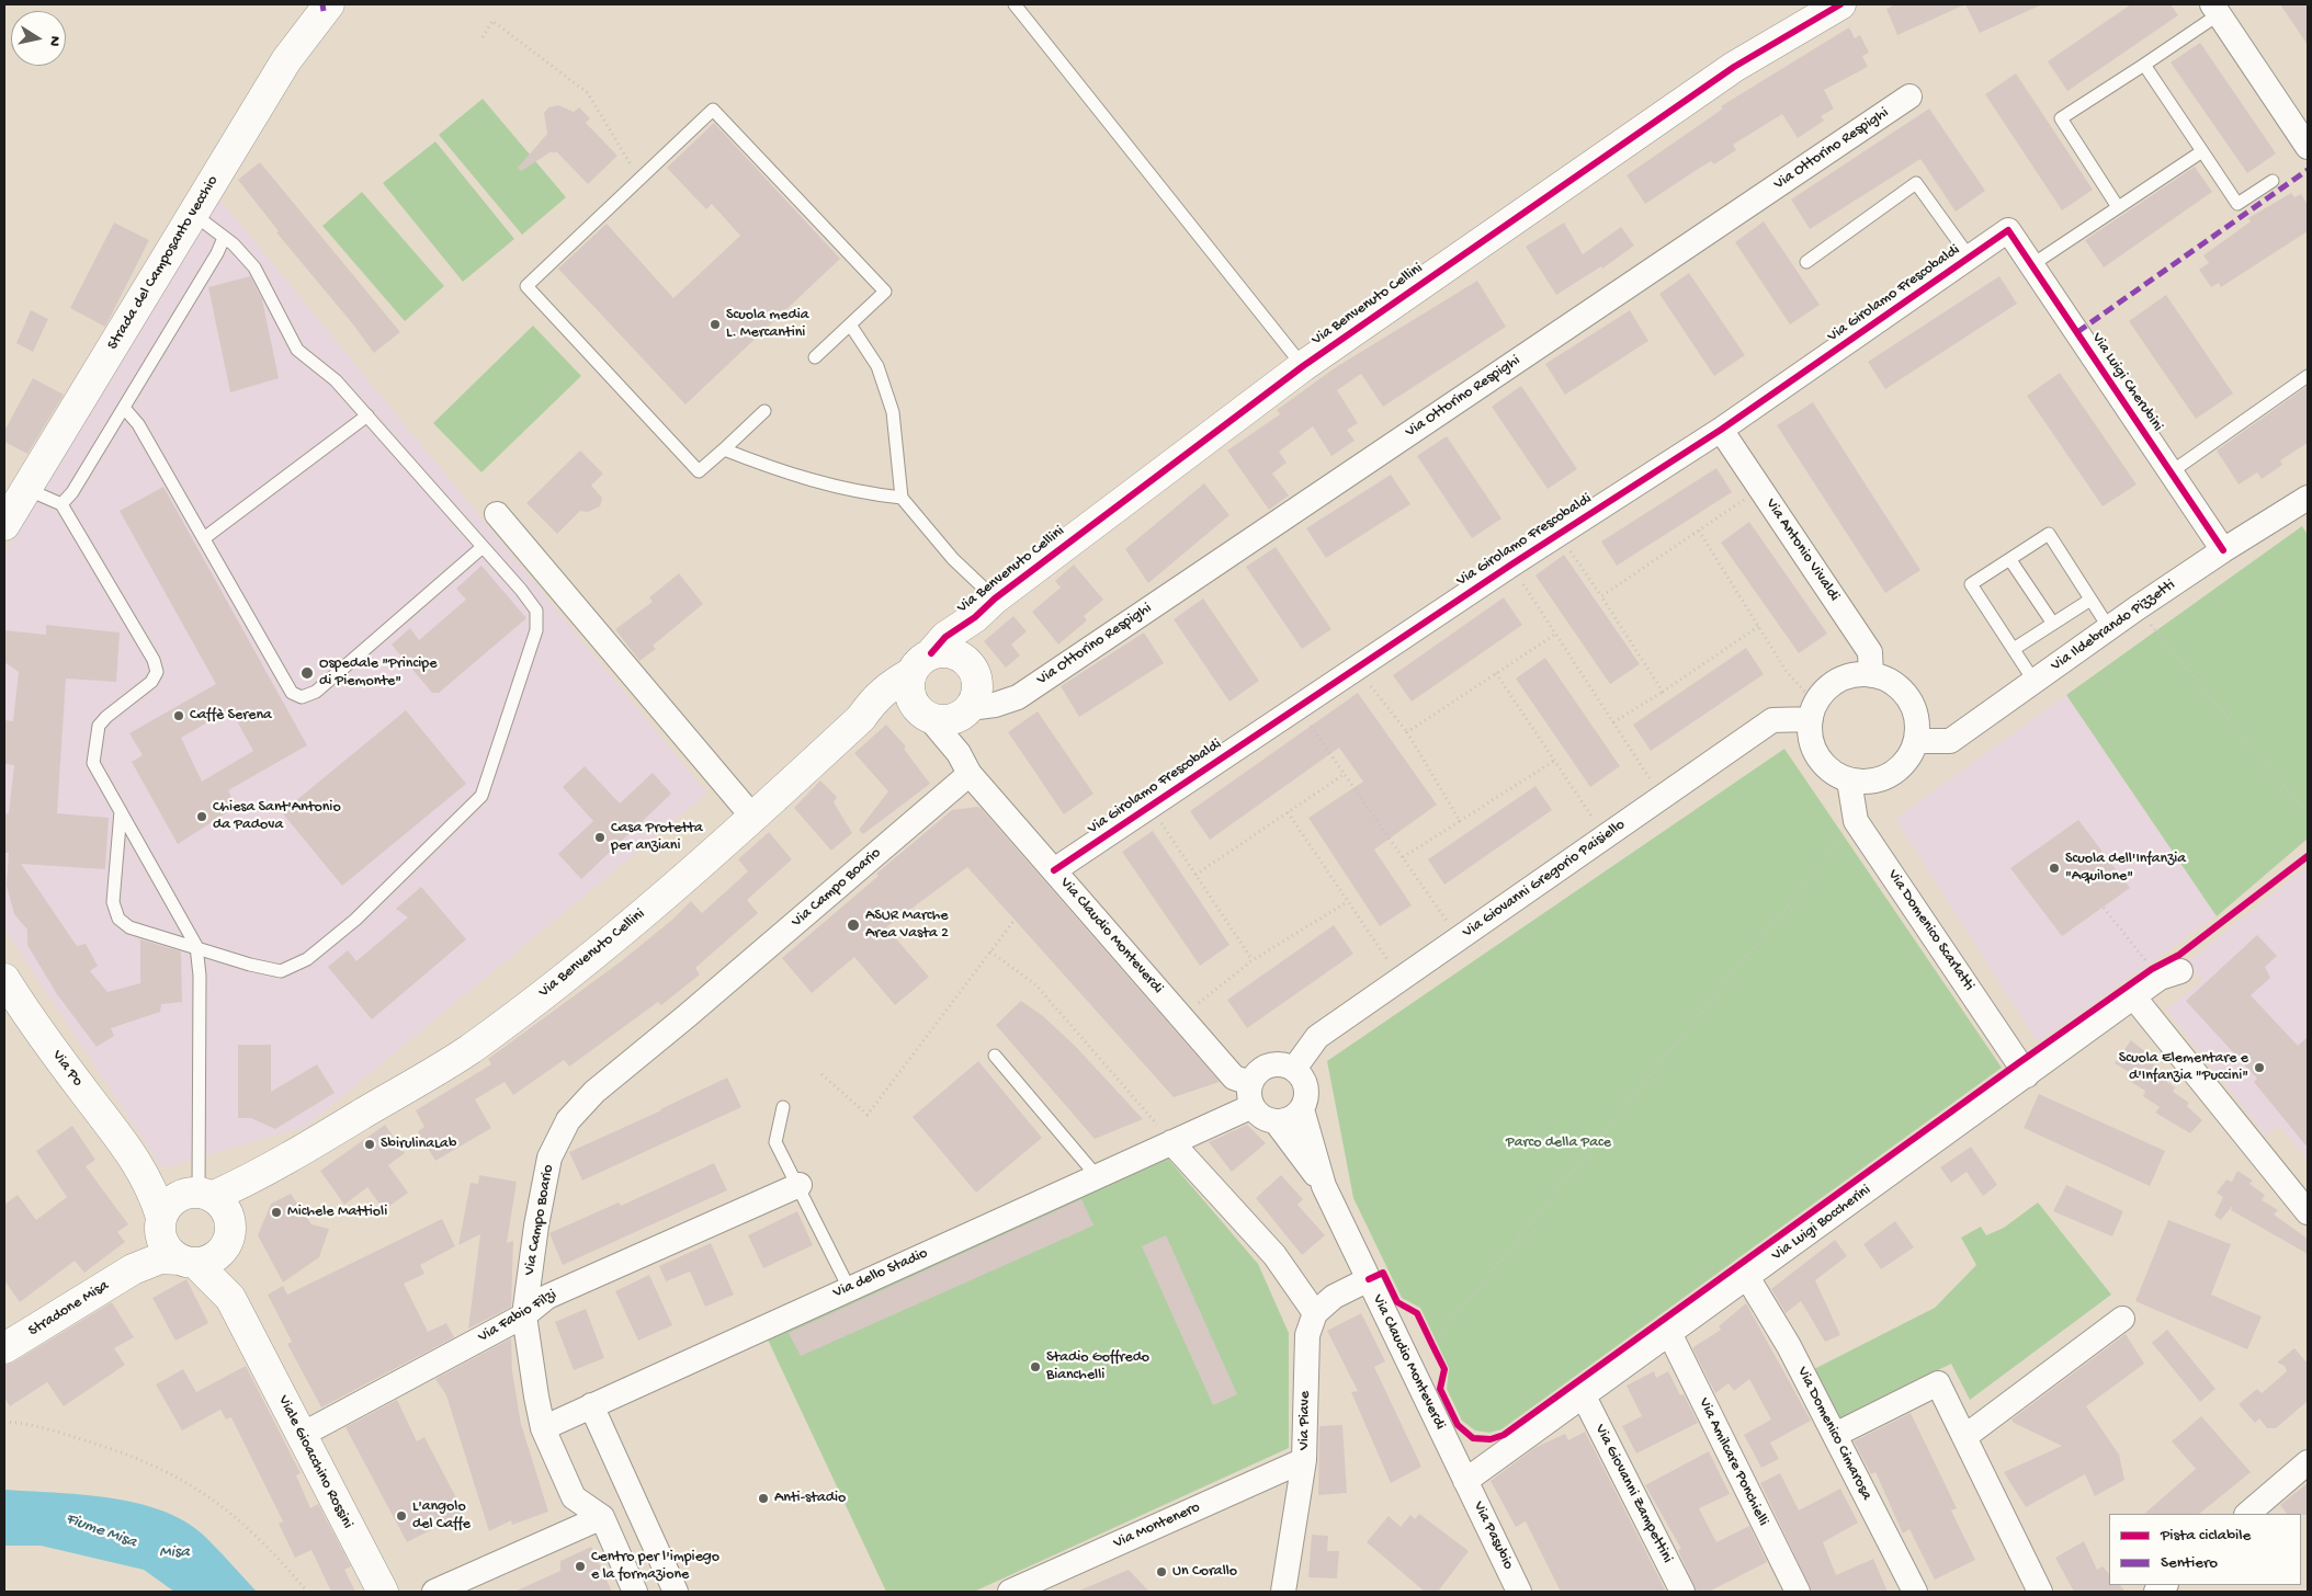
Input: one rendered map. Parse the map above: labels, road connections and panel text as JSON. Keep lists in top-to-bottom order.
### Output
{
  "streets": {
    "street": [
      "Via Ottorino Respighi",
      "Strada del Camposanto vecchio",
      "Via Girolamo Frescobaldi",
      "Via Benvenuto Cellini",
      "Via Luigi Cherubini",
      "Via Antonio Vivaldi",
      "Via Ildebrando Pizzetti",
      "Via Giovanni Gregorio Paisiello",
      "Via Campo Boario",
      "Via Domenico Scarlatti",
      "Via Claudio Monteverdi",
      "Via Po",
      "Via Luigi Boccherini",
      "Via dello Stadio",
      "Stradone Misa",
      "Via Fabio Filzi",
      "Via Piave",
      "Via Domenico Cimarosa",
      "Viale Gioacchino Rossini",
      "Via Amilcare Ponchielli",
      "Via Giovanni Zampettini",
      "Via Montenero",
      "Via Pasubio"
    ]
  },
  "crossings": [
    ["Via Ottorino Respighi", "Via Benvenuto Cellini"],
    ["Via Ottorino Respighi", "Via Claudio Monteverdi"],
    ["Via Girolamo Frescobaldi", "Via Luigi Cherubini"],
    ["Via Girolamo Frescobaldi", "Via Antonio Vivaldi"],
    ["Via Girolamo Frescobaldi", "Via Claudio Monteverdi"],
    ["Via Benvenuto Cellini", "Via Claudio Monteverdi"],
    ["Via Benvenuto Cellini", "Via Po"],
    ["Via Benvenuto Cellini", "Stradone Misa"],
    ["Via Benvenuto Cellini", "Viale Gioacchino Rossini"],
    ["Via Luigi Cherubini", "Via Ildebrando Pizzetti"],
    ["Via Antonio Vivaldi", "Via Ildebrando Pizzetti"],
    ["Via Antonio Vivaldi", "Via Giovanni Gregorio Paisiello"],
    ["Via Antonio Vivaldi", "Via Domenico Scarlatti"],
    ["Via Ildebrando Pizzetti", "Via Giovanni Gregorio Paisiello"],
    ["Via Ildebrando Pizzetti", "Via Domenico Scarlatti"],
    ["Via Giovanni Gregorio Paisiello", "Via Domenico Scarlatti"],
    ["Via Giovanni Gregorio Paisiello", "Via Claudio Monteverdi"],
    ["Via Giovanni Gregorio Paisiello", "Via dello Stadio"],
    ["Via Campo Boario", "Via Claudio Monteverdi"],
    ["Via Campo Boario", "Via dello Stadio"],
    ["Via Campo Boario", "Via Fabio Filzi"],
    ["Via Domenico Scarlatti", "Via Luigi Boccherini"],
    ["Via Claudio Monteverdi", "Via Luigi Boccherini"],
    ["Via Claudio Monteverdi", "Via dello Stadio"],
    ["Via Claudio Monteverdi", "Via Pasubio"],
    ["Via Po", "Stradone Misa"],
    ["Via Po", "Viale Gioacchino Rossini"],
    ["Via Luigi Boccherini", "Via Domenico Cimarosa"],
    ["Via Luigi Boccherini", "Via Amilcare Ponchielli"],
    ["Via Luigi Boccherini", "Via Giovanni Zampettini"],
    ["Via Luigi Boccherini", "Via Pasubio"],
    ["Stradone Misa", "Viale Gioacchino Rossini"],
    ["Via Fabio Filzi", "Viale Gioacchino Rossini"],
    ["Via Piave", "Via Montenero"]
  ],
  "water": ["Fiume Misa", "Misa"],
  "parks": ["Parco della Pace"],
  "places": [
    "Scuola media L. Mercantini",
    "Ospedale \"Principe di Piemonte\"",
    "Caffè Serena",
    "Chiesa Sant'Antonio da Padova",
    "Casa Protetta per anziani",
    "Scuola dell'Infanzia \"Aquilone\"",
    "ASUR Marche Area Vasta 2",
    "Scuola Elementare e d'Infanzia \"Puccini\"",
    "SbirulinaLab",
    "Michele Mattioli",
    "Stadio Goffredo Bianchelli",
    "Anti-stadio",
    "L'angolo del Caffe",
    "Centro per l'impiego e la formazione",
    "Un Corallo"
  ],
  "legend": ["Pista ciclabile", "Sentiero"],
  "north": "right"
}
